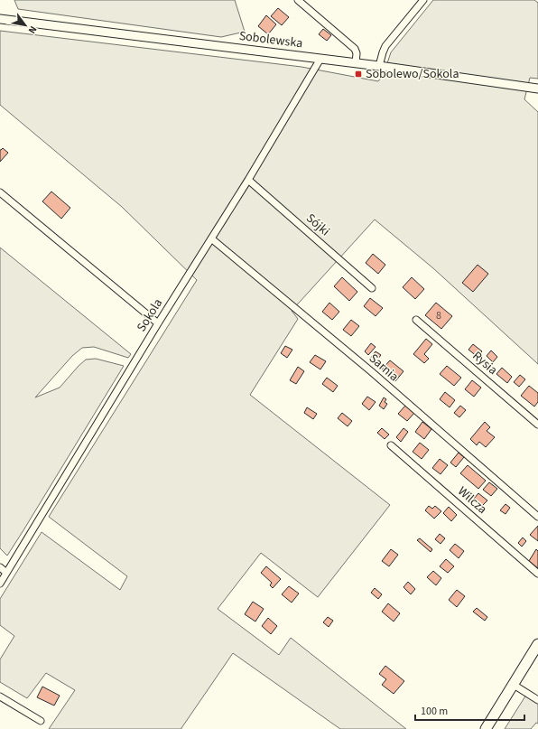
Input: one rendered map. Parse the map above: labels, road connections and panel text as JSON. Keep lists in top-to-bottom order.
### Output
{
  "streets": {
    "street": [
      "Sobolewska",
      "Sójki",
      "Sokola",
      "Rysia",
      "Sarnia",
      "Wilcza"
    ]
  },
  "crossings": [
    ["Sobolewska", "Sokola"],
    ["Sójki", "Sokola"],
    ["Sokola", "Sarnia"]
  ],
  "places": {
    "transit": ["Sobolewo/Sokola"]
  },
  "house_numbers": ["8"],
  "scale_bar": "100 m",
  "north": "bottom right"
}
